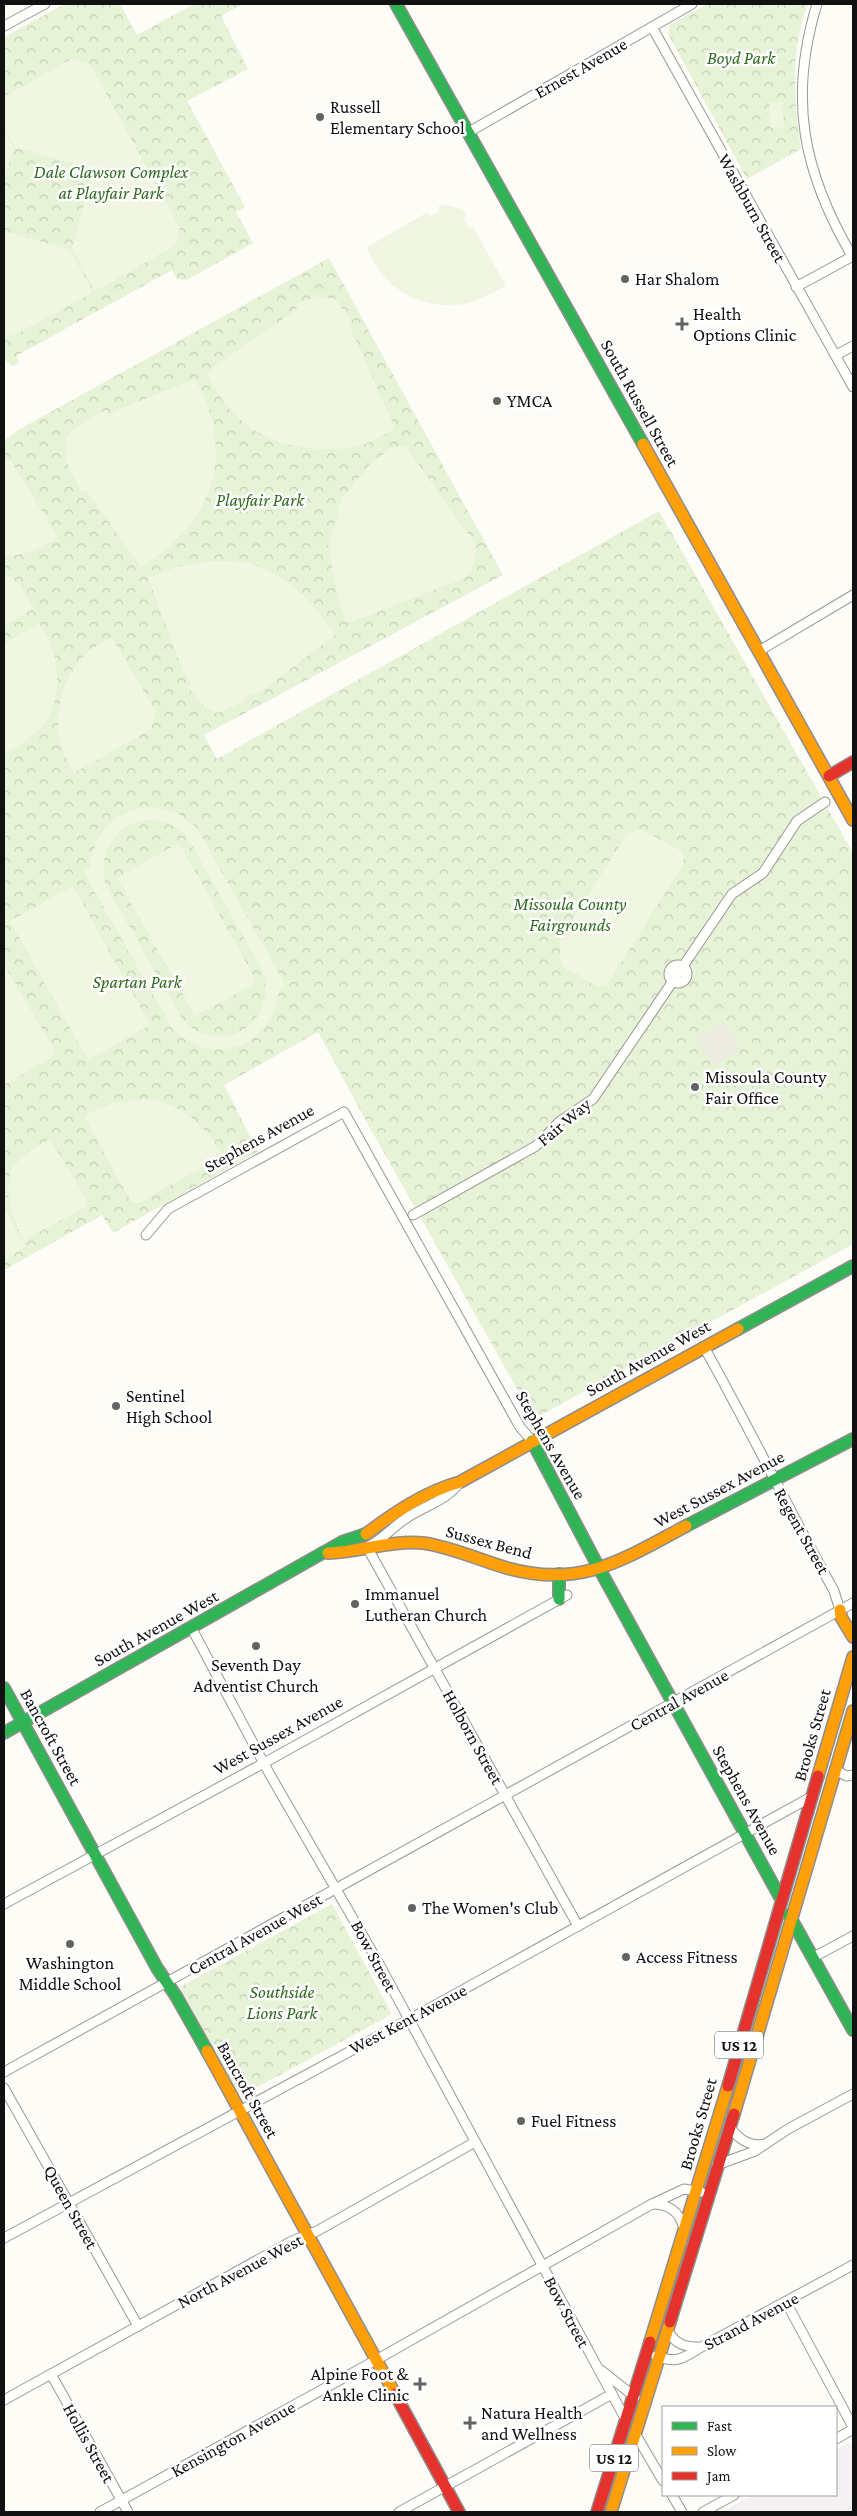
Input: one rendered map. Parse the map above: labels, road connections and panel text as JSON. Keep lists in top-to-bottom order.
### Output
{
  "streets": {
    "main road": [
      "South Russell Street",
      "Stephens Avenue",
      "South Avenue West",
      "West Sussex Avenue",
      "Sussex Bend",
      "Brooks Street",
      "Bancroft Street",
      "US 12"
    ],
    "street": [
      "Ernest Avenue",
      "Washburn Street",
      "Fair Way",
      "Regent Street",
      "Central Avenue",
      "Holborn Street",
      "Central Avenue West",
      "Bow Street",
      "West Kent Avenue",
      "Queen Street",
      "North Avenue West",
      "Strand Avenue",
      "Kensington Avenue",
      "Hollis Street"
    ]
  },
  "crossings": [
    ["Ernest Avenue", "Washburn Street"],
    ["Ernest Avenue", "South Russell Street"],
    ["Stephens Avenue", "South Avenue West"],
    ["Stephens Avenue", "West Sussex Avenue"],
    ["Stephens Avenue", "Sussex Bend"],
    ["Stephens Avenue", "Central Avenue"],
    ["Stephens Avenue", "Brooks Street"],
    ["Stephens Avenue", "West Kent Avenue"],
    ["South Avenue West", "Regent Street"],
    ["South Avenue West", "Sussex Bend"],
    ["South Avenue West", "Bancroft Street"],
    ["South Avenue West", "Holborn Street"],
    ["South Avenue West", "Bow Street"],
    ["West Sussex Avenue", "Regent Street"],
    ["West Sussex Avenue", "Sussex Bend"],
    ["West Sussex Avenue", "Bancroft Street"],
    ["West Sussex Avenue", "Holborn Street"],
    ["West Sussex Avenue", "Bow Street"],
    ["Regent Street", "Central Avenue"],
    ["Sussex Bend", "Holborn Street"],
    ["Central Avenue", "Holborn Street"],
    ["Central Avenue", "Central Avenue West"],
    ["Brooks Street", "Bow Street"],
    ["Brooks Street", "West Kent Avenue"],
    ["Brooks Street", "Strand Avenue"],
    ["Brooks Street", "Kensington Avenue"],
    ["Bancroft Street", "Central Avenue West"],
    ["Bancroft Street", "West Kent Avenue"],
    ["Bancroft Street", "North Avenue West"],
    ["Bancroft Street", "Kensington Avenue"],
    ["Holborn Street", "Central Avenue West"],
    ["Holborn Street", "West Kent Avenue"],
    ["Central Avenue West", "Bow Street"],
    ["Bow Street", "West Kent Avenue"],
    ["Bow Street", "North Avenue West"],
    ["Bow Street", "Kensington Avenue"],
    ["West Kent Avenue", "Queen Street"],
    ["Queen Street", "North Avenue West"],
    ["North Avenue West", "Hollis Street"],
    ["Kensington Avenue", "Hollis Street"]
  ],
  "parks": [
    "Boyd Park",
    "Dale Clawson Complex at Playfair Park",
    "Playfair Park",
    "Missoula County Fairgrounds",
    "Spartan Park",
    "Southside Lions Park"
  ],
  "places": {
    "other": [
      "Russell Elementary School",
      "Har Shalom",
      "YMCA",
      "Missoula County Fair Office",
      "Sentinel High School",
      "Immanuel Lutheran Church",
      "Seventh Day Adventist Church",
      "The Women's Club",
      "Washington Middle School",
      "Access Fitness",
      "Fuel Fitness"
    ],
    "health": ["Health Options Clinic", "Alpine Foot & Ankle Clinic", "Natura Health and Wellness"]
  },
  "legend": ["Fast", "Slow", "Jam"]
}
